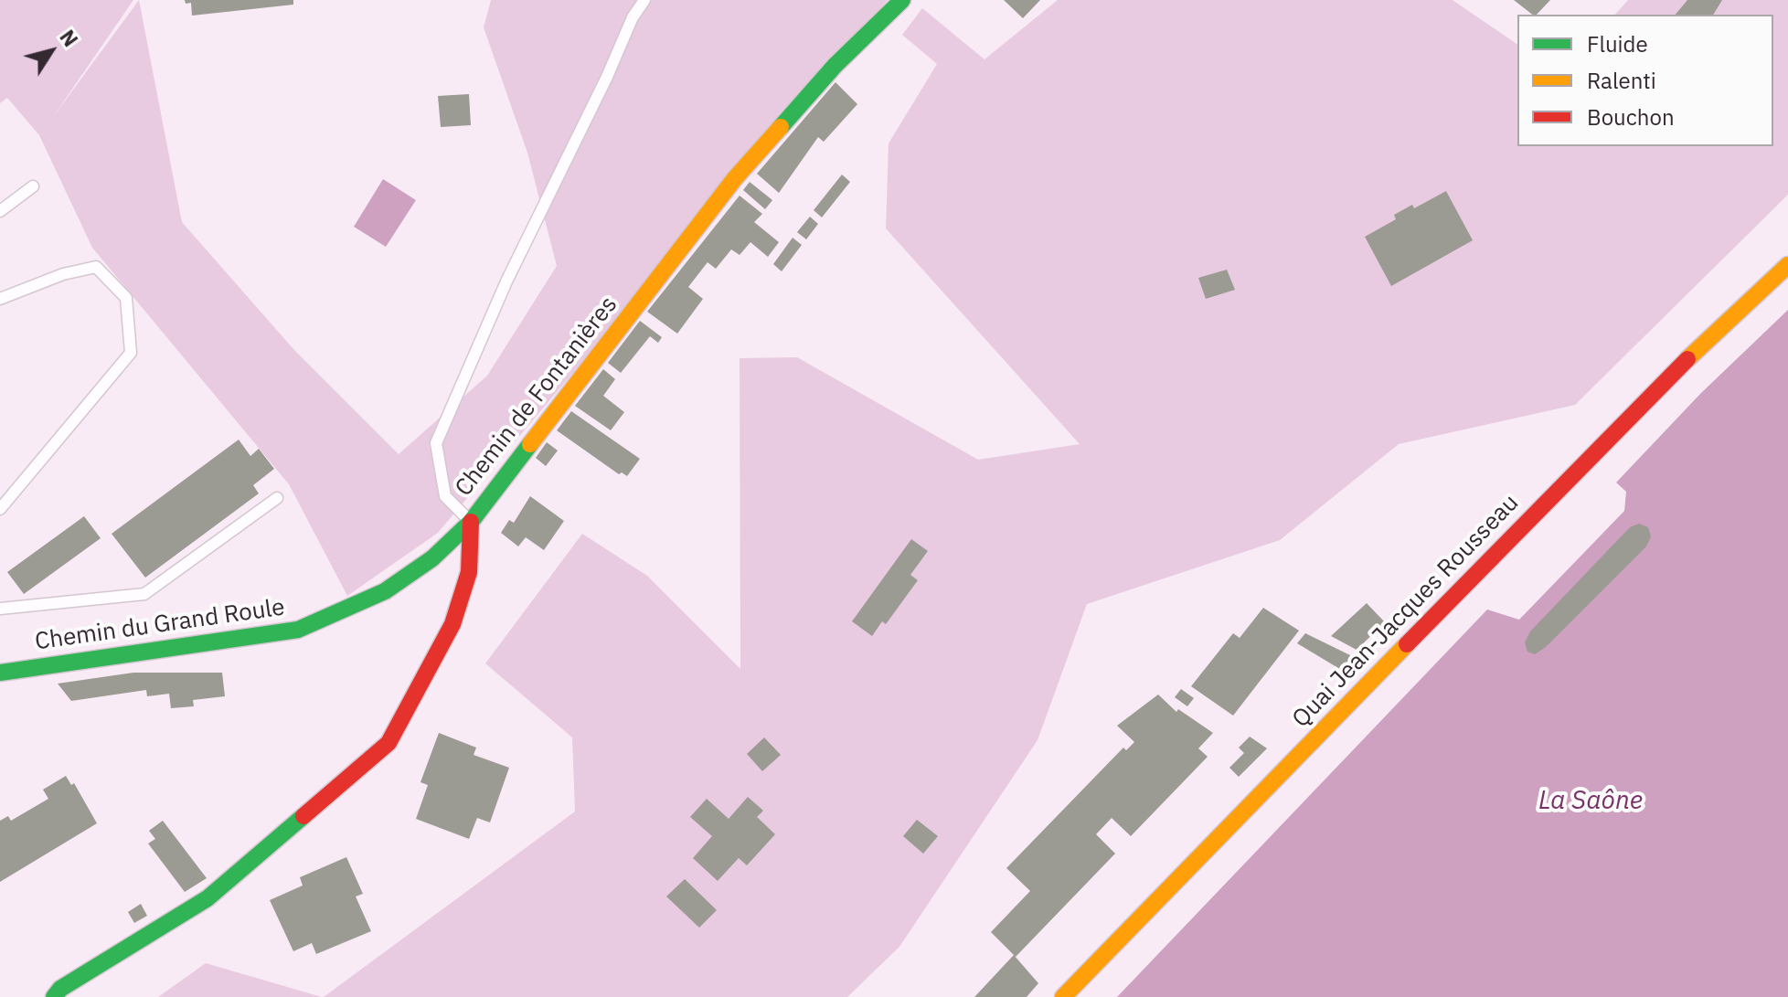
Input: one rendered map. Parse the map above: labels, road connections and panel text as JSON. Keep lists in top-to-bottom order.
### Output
{
  "streets": {
    "street": ["Chemin de Fontanières", "Quai Jean-Jacques Rousseau", "Chemin du Grand Roule"]
  },
  "crossings": [
    ["Chemin de Fontanières", "Chemin du Grand Roule"]
  ],
  "water": ["La Saône"],
  "legend": ["Fluide", "Ralenti", "Bouchon"],
  "north": "top right"
}
